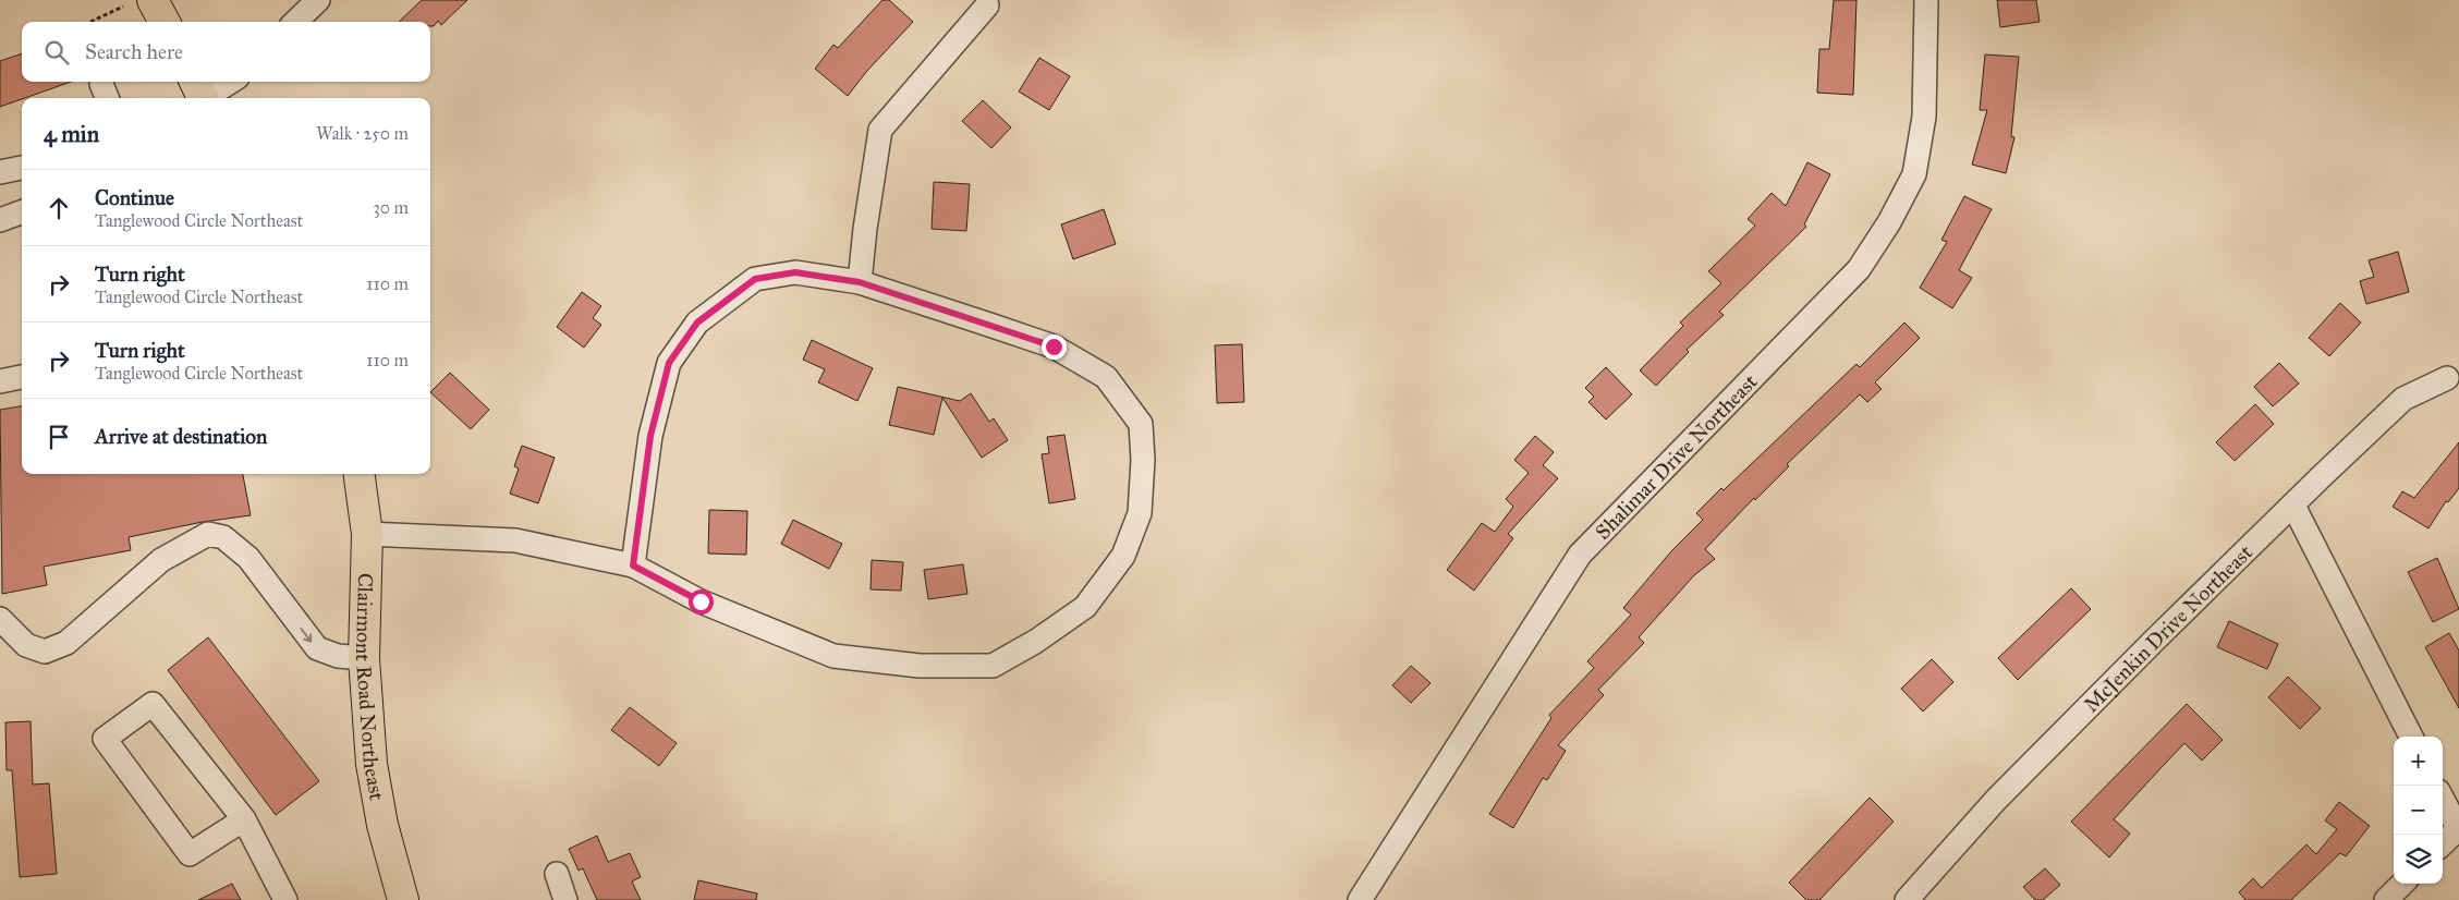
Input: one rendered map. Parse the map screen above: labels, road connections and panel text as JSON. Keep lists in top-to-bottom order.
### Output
{
  "streets": {
    "main road": ["Clairmont Road Northeast"],
    "street": ["Shalimar Drive Northeast", "McJenkin Drive Northeast"]
  },
  "page": {
    "search": "Search here",
    "heading": ["4 min", "Walk · 250 m"],
    "list": [
      ["Continue", "Tanglewood Circle Northeast", "30 m"],
      ["Turn right", "Tanglewood Circle Northeast", "110 m"],
      ["Turn right", "Tanglewood Circle Northeast", "110 m"],
      "Arrive at destination"
    ],
    "map_buttons": ["+", "−"]
  }
}
